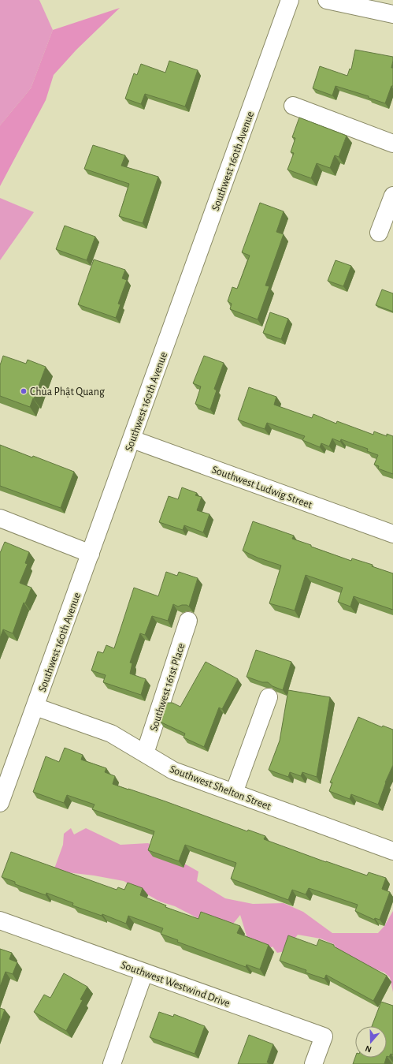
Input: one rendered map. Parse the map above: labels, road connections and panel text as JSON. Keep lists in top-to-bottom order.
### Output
{
  "streets": {
    "street": [
      "Southwest 160th Avenue",
      "Southwest Ludwig Street",
      "Southwest 161st Place",
      "Southwest Shelton Street",
      "Southwest Westwind Drive"
    ]
  },
  "crossings": [
    ["Southwest 160th Avenue", "Southwest Ludwig Street"],
    ["Southwest 160th Avenue", "Southwest Shelton Street"],
    ["Southwest 161st Place", "Southwest Shelton Street"]
  ],
  "places": ["Chùa Phật Quang"],
  "north": "bottom"
}
